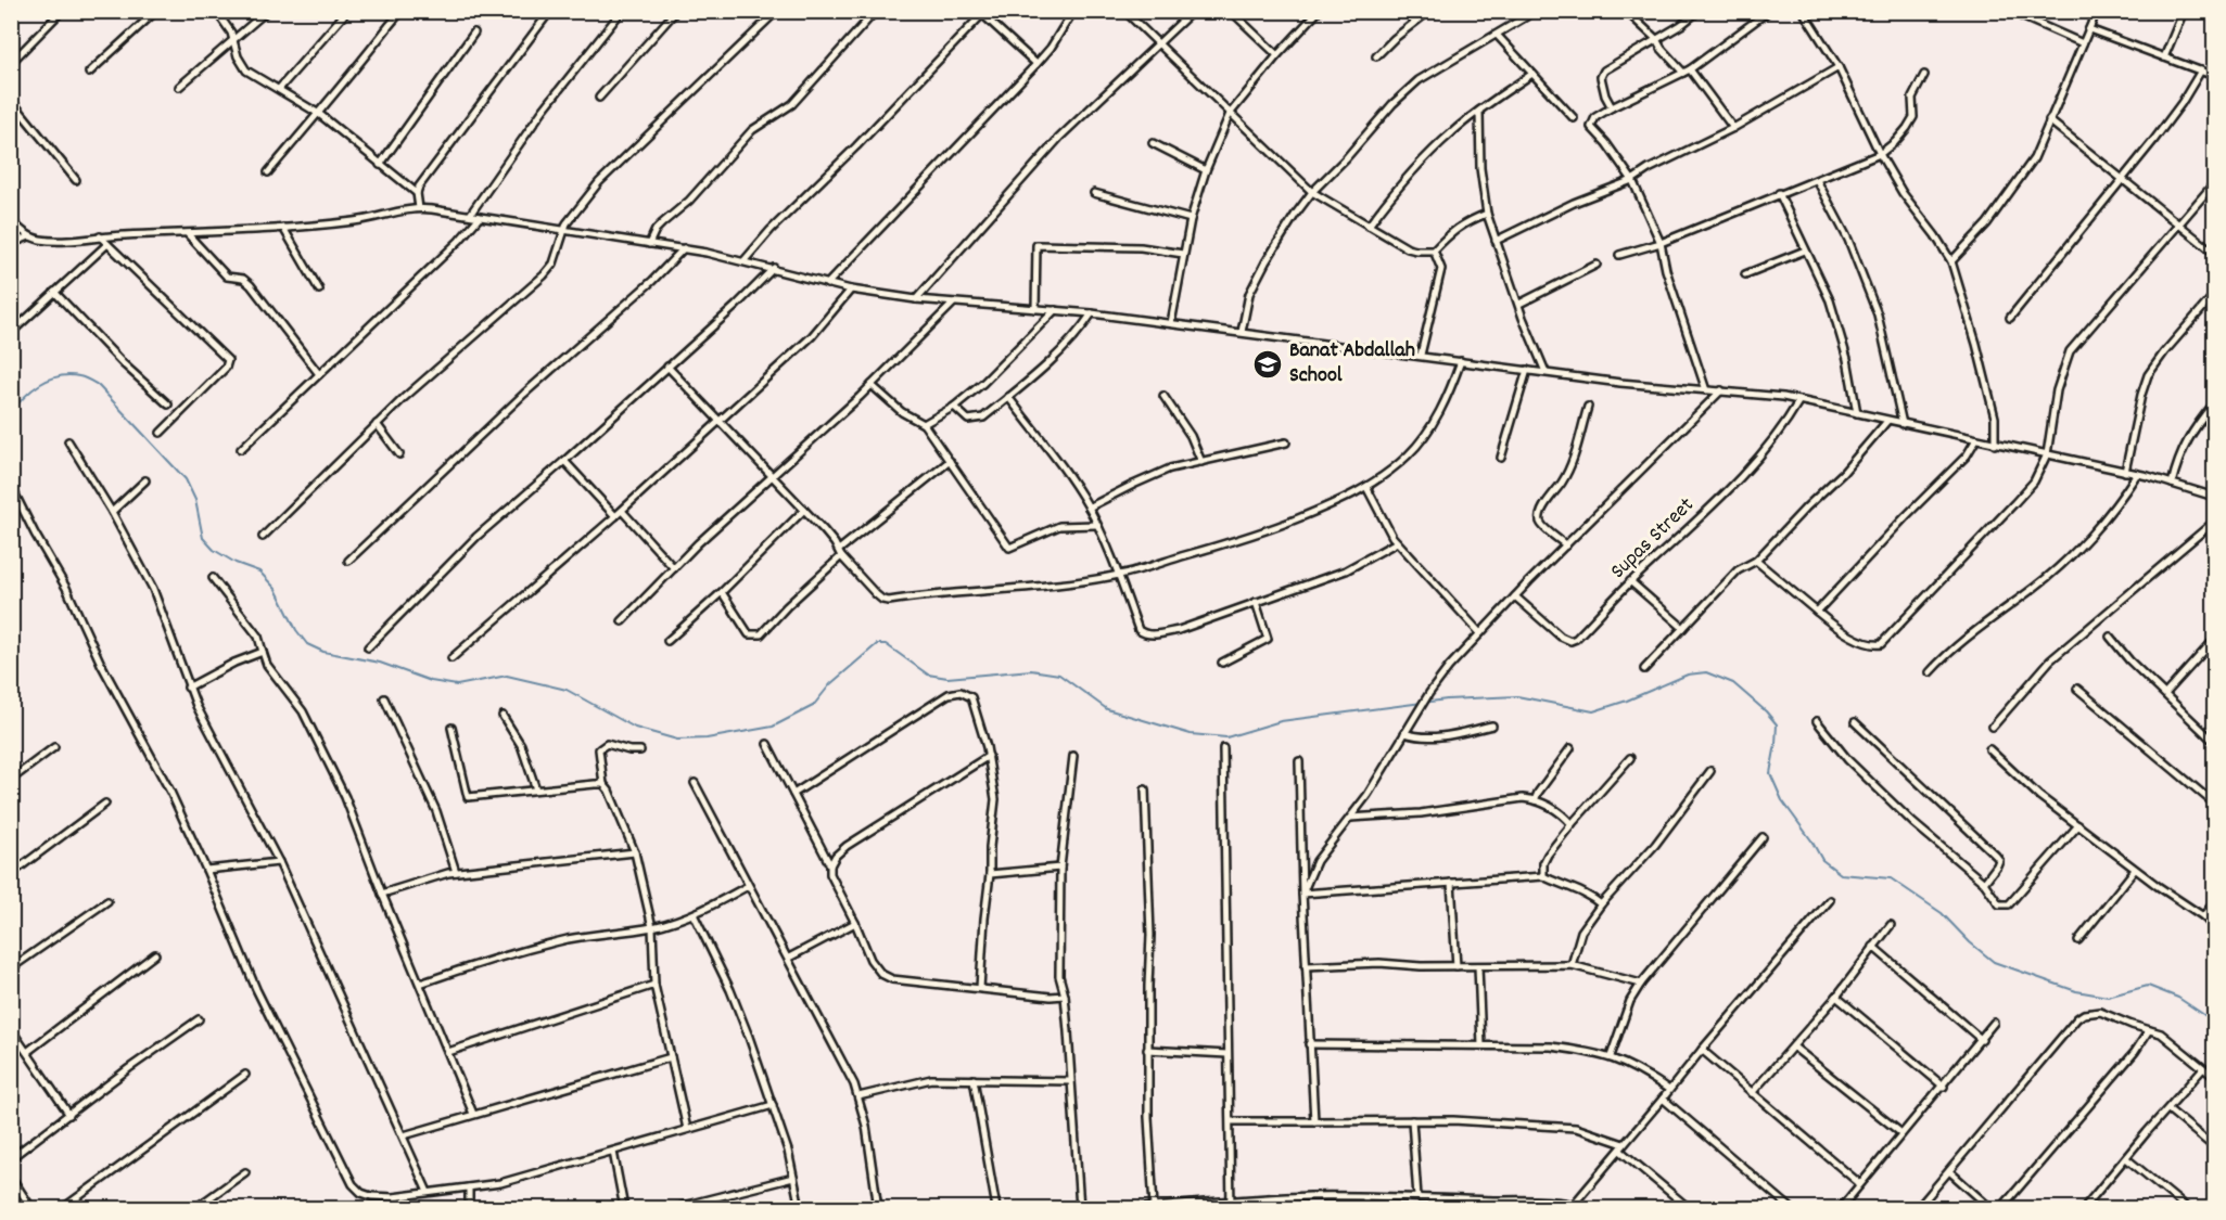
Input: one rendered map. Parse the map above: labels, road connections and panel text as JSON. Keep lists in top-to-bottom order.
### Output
{
  "streets": {
    "street": ["Supas Street"]
  },
  "places": {
    "school or university": ["Banat Abdallah School"]
  }
}
